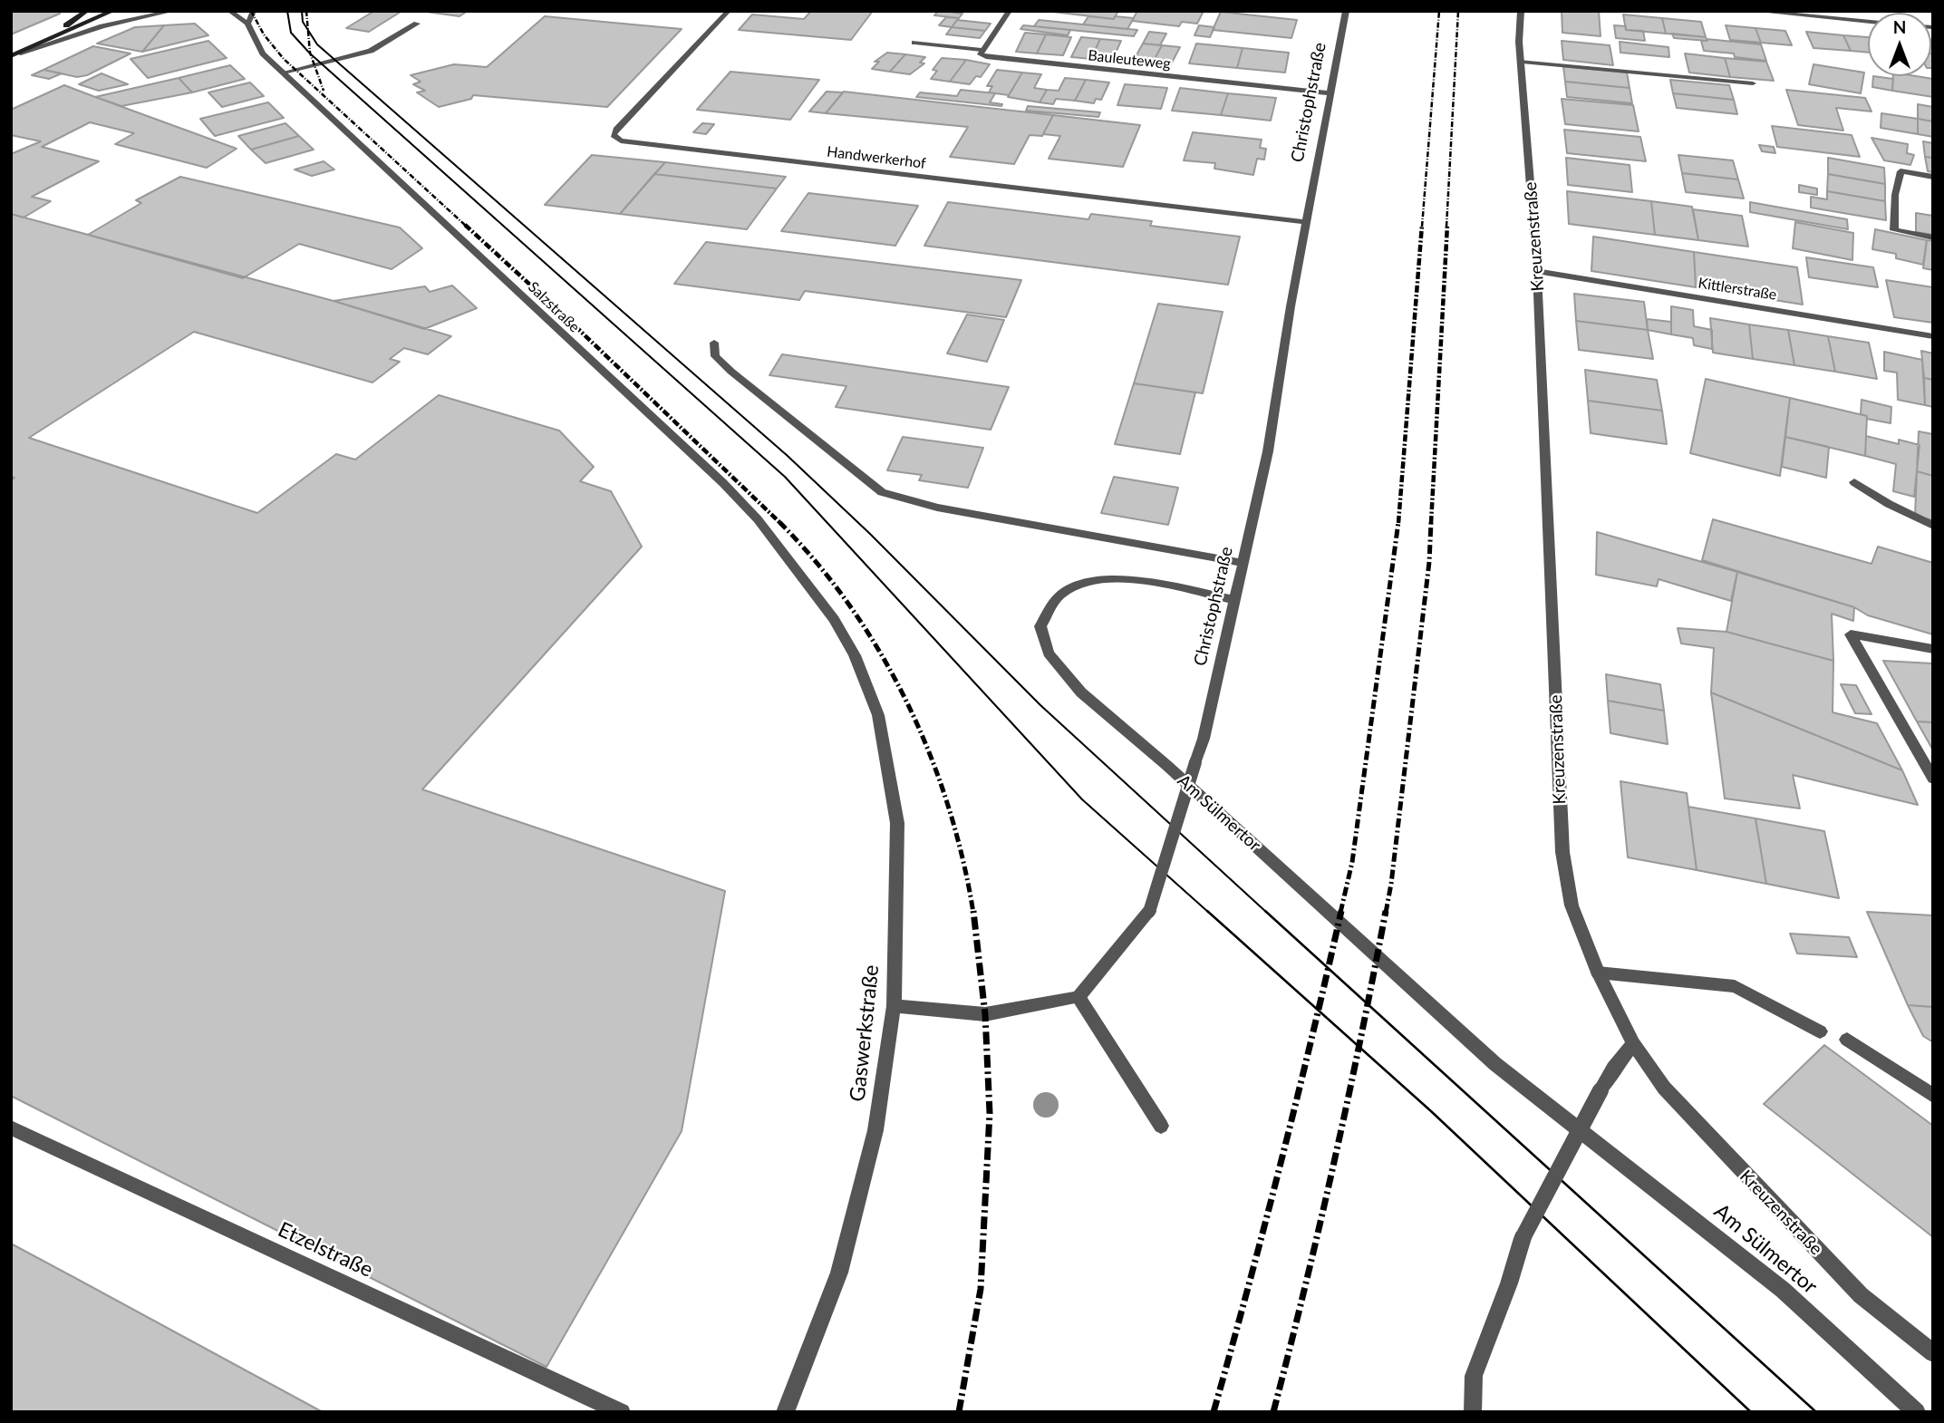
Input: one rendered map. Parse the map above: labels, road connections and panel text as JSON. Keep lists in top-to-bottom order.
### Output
{
  "streets": {
    "street": [
      "Bauleuteweg",
      "Christophstraße",
      "Handwerkerhof",
      "Kreuzenstraße",
      "Kittlerstraße",
      "Salzstraße",
      "Am Sülmertor",
      "Gaswerkstraße",
      "Etzelstraße"
    ]
  },
  "crossings": [
    ["Bauleuteweg", "Christophstraße"],
    ["Christophstraße", "Handwerkerhof"],
    ["Christophstraße", "Am Sülmertor"],
    ["Kreuzenstraße", "Kittlerstraße"],
    ["Salzstraße", "Gaswerkstraße"]
  ],
  "north": "top"
}
